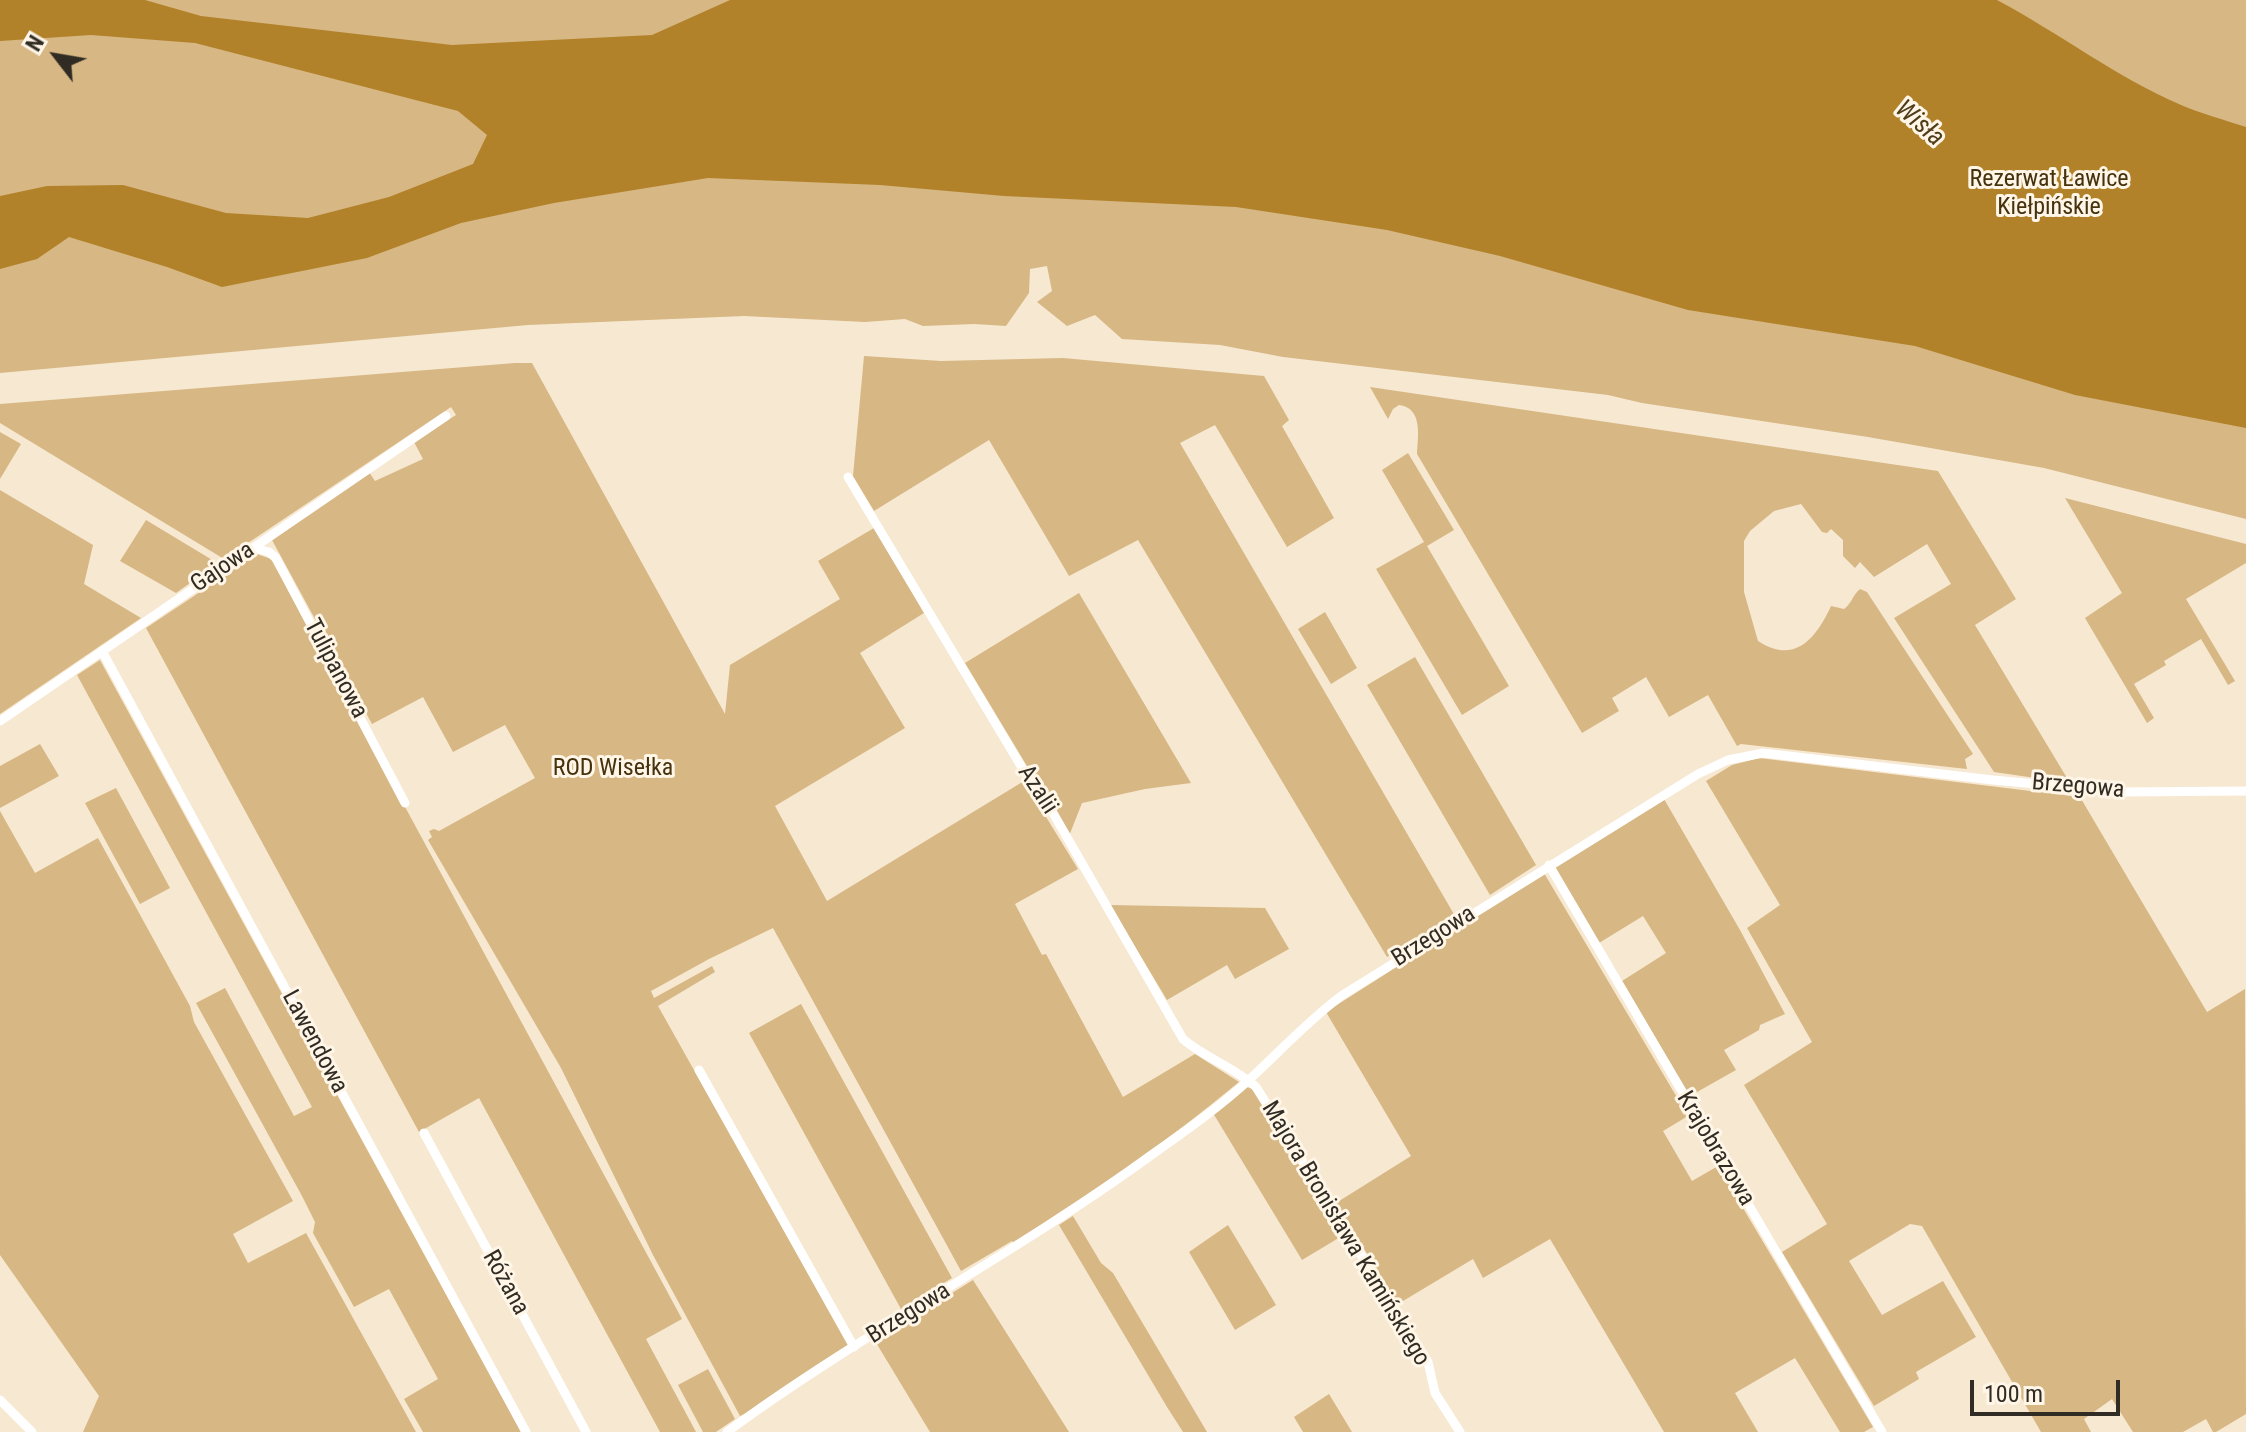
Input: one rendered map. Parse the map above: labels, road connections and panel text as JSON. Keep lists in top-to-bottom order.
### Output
{
  "streets": {
    "street": [
      "Gajowa",
      "Tulipanowa",
      "Brzegowa",
      "Azalii",
      "Lawendowa",
      "Krajobrazowa",
      "Majora Bronisława Kamińskiego",
      "Różana"
    ]
  },
  "crossings": [
    ["Gajowa", "Tulipanowa"],
    ["Gajowa", "Lawendowa"],
    ["Brzegowa", "Azalii"],
    ["Brzegowa", "Krajobrazowa"],
    ["Brzegowa", "Majora Bronisława Kamińskiego"],
    ["Azalii", "Majora Bronisława Kamińskiego"]
  ],
  "water": ["Wisła"],
  "parks": ["Rezerwat Ławice Kiełpińskie", "ROD Wisełka"],
  "scale_bar": "100 m",
  "north": "top left"
}
